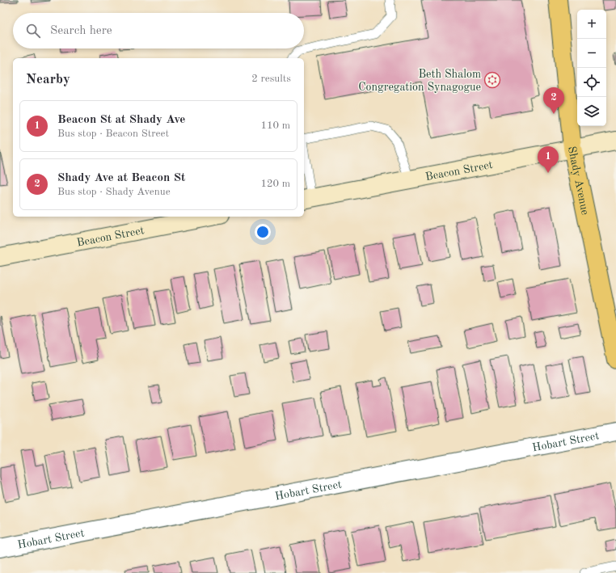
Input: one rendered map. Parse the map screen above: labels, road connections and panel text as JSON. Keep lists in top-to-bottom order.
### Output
{
  "streets": {
    "main road": ["Beacon Street", "Shady Avenue"],
    "street": ["Hobart Street"]
  },
  "crossings": [
    ["Beacon Street", "Shady Avenue"]
  ],
  "places": {
    "synagogue": ["Beth Shalom Congregation Synagogue"]
  },
  "page": {
    "map_buttons": ["+", "−"],
    "search": "Search here",
    "heading": ["Nearby", "2 results"],
    "pins": ["2", "1"],
    "list": [
      {
        "mark": "1",
        "name": "Beacon St at Shady Ave",
        "note": "Bus stop · Beacon Street",
        "value": "110 m"
      },
      {
        "mark": "2",
        "name": "Shady Ave at Beacon St",
        "note": "Bus stop · Shady Avenue",
        "value": "120 m"
      }
    ]
  }
}
